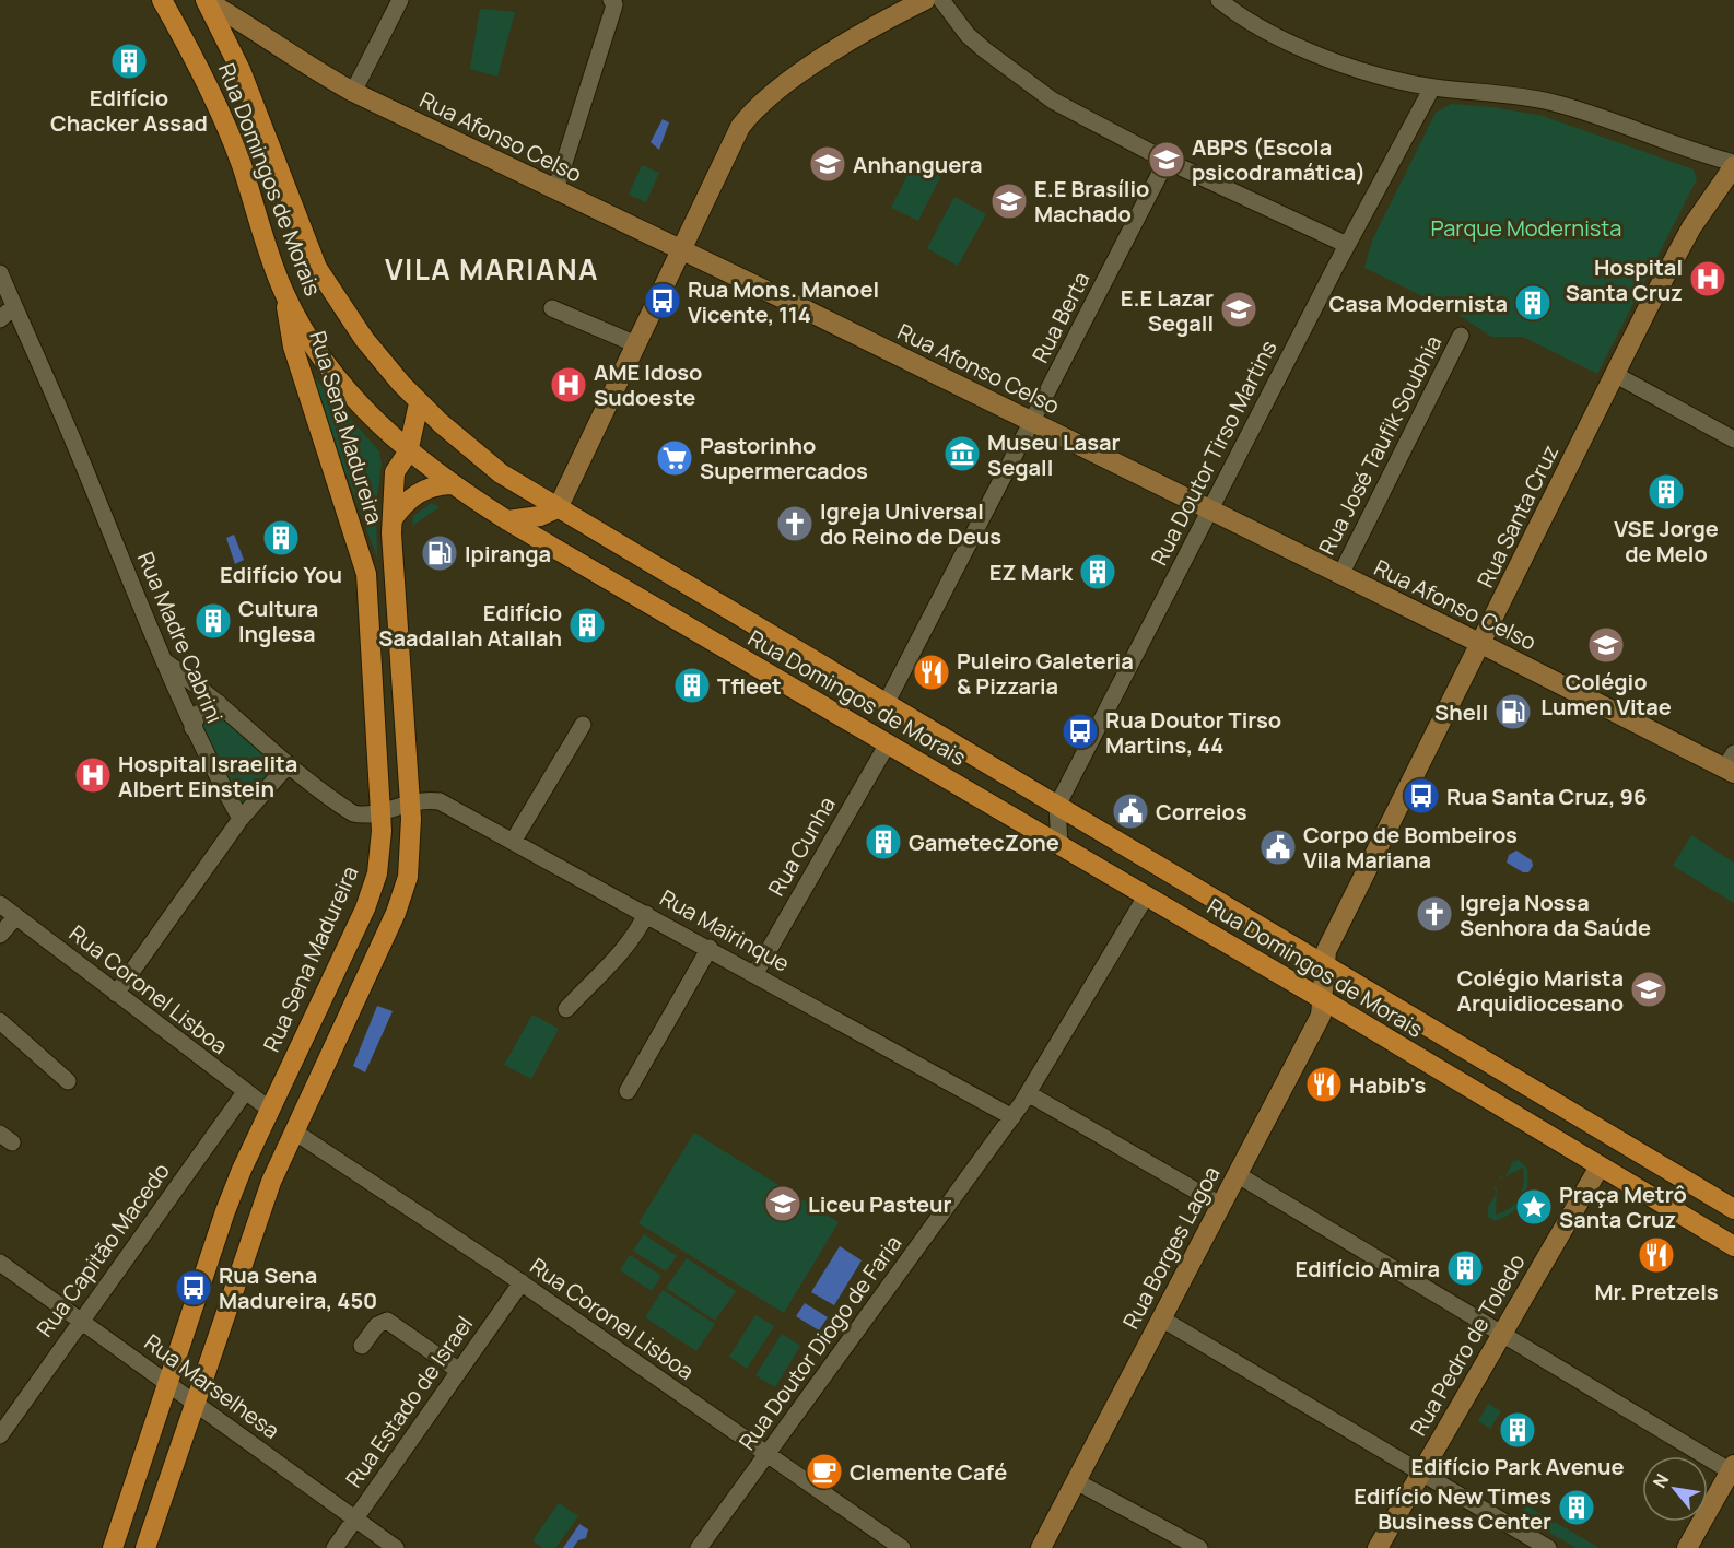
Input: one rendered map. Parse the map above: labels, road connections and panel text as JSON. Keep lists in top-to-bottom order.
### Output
{
  "streets": {
    "main road": ["Rua Domingos de Morais", "Rua Sena Madureira"],
    "street": [
      "Rua Afonso Celso",
      "Rua Berta",
      "Rua José Taufik Soubhia",
      "Rua Doutor Tirso Martins",
      "Rua Santa Cruz",
      "Rua Madre Cabrini",
      "Rua Cunha",
      "Rua Mairinque",
      "Rua Coronel Lisboa",
      "Rua Borges Lagoa",
      "Rua Capitão Macedo",
      "Rua Doutor Diogo de Faria",
      "Rua Pedro de Toledo",
      "Rua Marselhesa",
      "Rua Estado de Israel"
    ]
  },
  "crossings": [
    ["Rua Afonso Celso", "Rua Domingos de Morais"],
    ["Rua Afonso Celso", "Rua Berta"],
    ["Rua Afonso Celso", "Rua José Taufik Soubhia"],
    ["Rua Afonso Celso", "Rua Doutor Tirso Martins"],
    ["Rua Afonso Celso", "Rua Santa Cruz"],
    ["Rua Domingos de Morais", "Rua Berta"],
    ["Rua Domingos de Morais", "Rua Sena Madureira"],
    ["Rua Domingos de Morais", "Rua Doutor Tirso Martins"],
    ["Rua Domingos de Morais", "Rua Santa Cruz"],
    ["Rua Domingos de Morais", "Rua Cunha"],
    ["Rua Domingos de Morais", "Rua Borges Lagoa"],
    ["Rua Domingos de Morais", "Rua Doutor Diogo de Faria"],
    ["Rua Domingos de Morais", "Rua Pedro de Toledo"],
    ["Rua Sena Madureira", "Rua Mairinque"],
    ["Rua Sena Madureira", "Rua Coronel Lisboa"],
    ["Rua Sena Madureira", "Rua Marselhesa"],
    ["Rua Santa Cruz", "Rua Borges Lagoa"],
    ["Rua Cunha", "Rua Mairinque"],
    ["Rua Mairinque", "Rua Doutor Diogo de Faria"],
    ["Rua Coronel Lisboa", "Rua Capitão Macedo"],
    ["Rua Coronel Lisboa", "Rua Doutor Diogo de Faria"],
    ["Rua Coronel Lisboa", "Rua Estado de Israel"],
    ["Rua Capitão Macedo", "Rua Marselhesa"],
    ["Rua Marselhesa", "Rua Estado de Israel"]
  ],
  "districts": ["VILA MARIANA"],
  "parks": ["Parque Modernista"],
  "places": {
    "building": [
      "Edifício Chacker Assad",
      "Casa Modernista",
      "VSE Jorge de Melo",
      "Edifício You",
      "EZ Mark",
      "Cultura Inglesa",
      "Edifício Saadallah Atallah",
      "Tfleet",
      "GametecZone",
      "Edifício Amira",
      "Edifício Park Avenue",
      "Edifício New Times Business Center"
    ],
    "school or university": [
      "ABPS (Escola psicodramática)",
      "Anhanguera",
      "E.E Brasílio Machado",
      "E.E Lazar Segall",
      "Colégio Lumen Vitae",
      "Colégio Marista Arquidiocesano",
      "Liceu Pasteur"
    ],
    "hospital": ["Hospital Santa Cruz", "AME Idoso Sudoeste", "Hospital Israelita Albert Einstein"],
    "bus stop": [
      "Rua Mons. Manoel Vicente, 114",
      "Rua Doutor Tirso Martins, 44",
      "Rua Santa Cruz, 96",
      "Rua Sena Madureira, 450"
    ],
    "museum": ["Museu Lasar Segall"],
    "supermarket": ["Pastorinho Supermercados"],
    "church": ["Igreja Universal do Reino de Deus", "Igreja Nossa Senhora da Saúde"],
    "fuel station": ["Ipiranga", "Shell"],
    "restaurant": ["Puleiro Galeteria & Pizzaria", "Habib's", "Mr. Pretzels"],
    "public building": ["Correios", "Corpo de Bombeiros Vila Mariana"],
    "place": ["Praça Metrô Santa Cruz"],
    "cafe": ["Clemente Café"]
  },
  "north": "top left"
}
